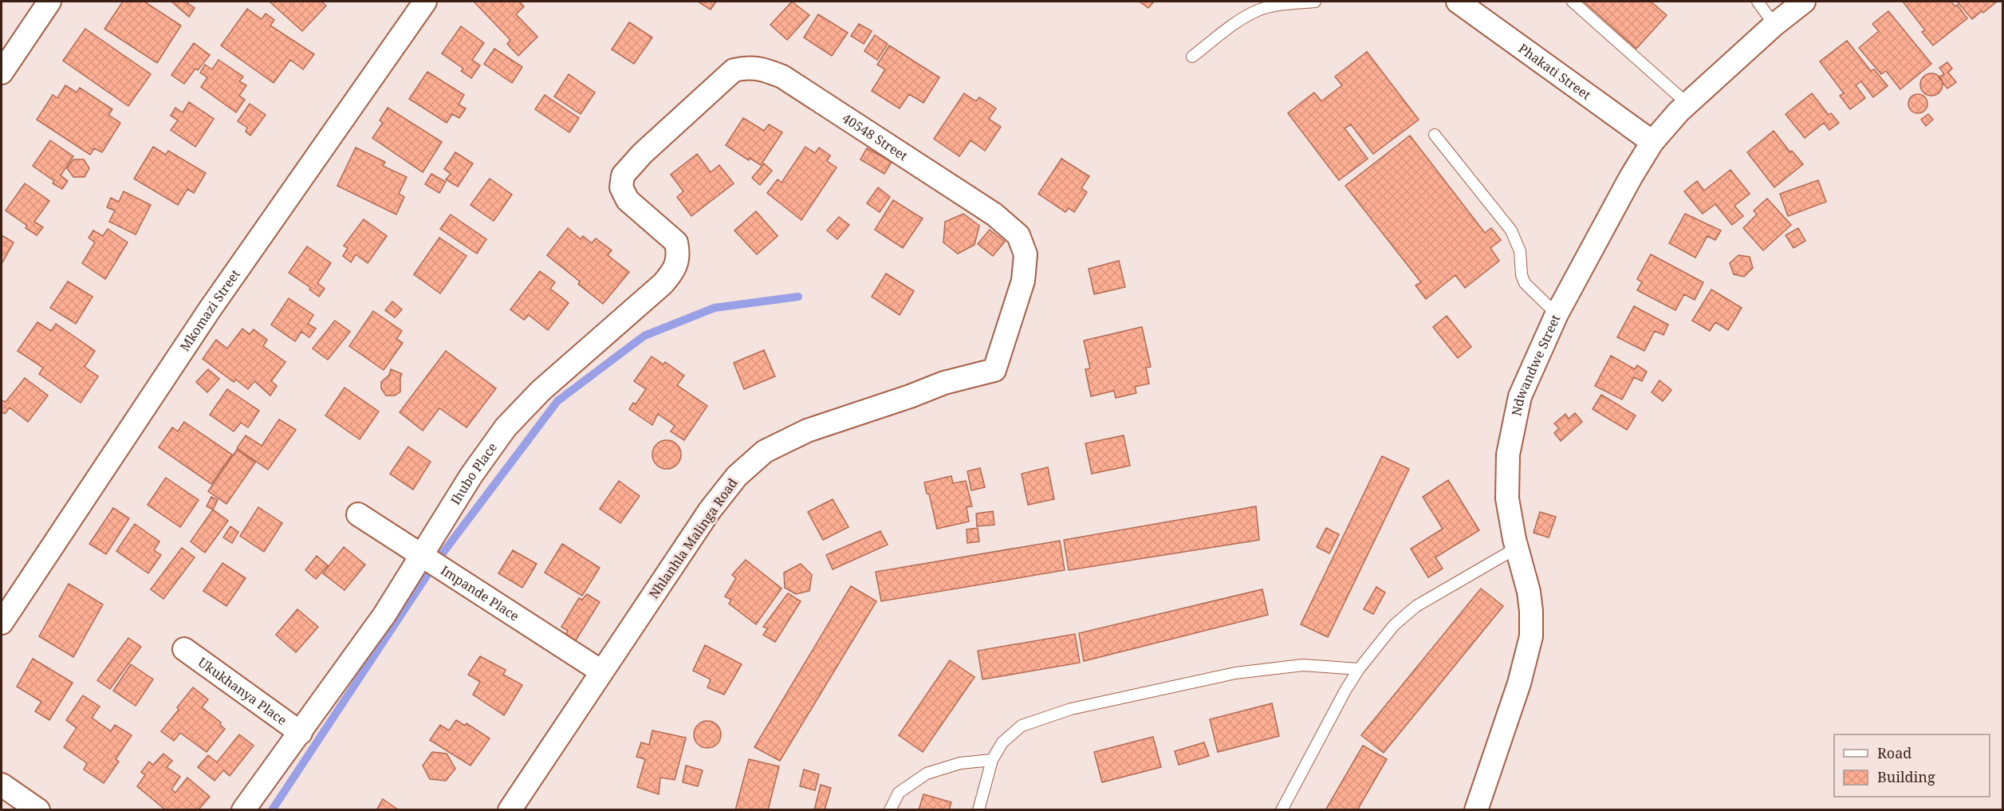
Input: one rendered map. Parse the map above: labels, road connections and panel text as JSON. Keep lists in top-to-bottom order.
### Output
{
  "streets": {
    "street": [
      "Phakati Street",
      "40548 Street",
      "Mkomazi Street",
      "Ndwandwe Street",
      "Ihubo Place",
      "Nhlanhla Malinga Road",
      "Impande Place",
      "Ukukhanya Place"
    ]
  },
  "crossings": [
    ["Phakati Street", "Ndwandwe Street"],
    ["40548 Street", "Ihubo Place"],
    ["40548 Street", "Nhlanhla Malinga Road"],
    ["Ihubo Place", "Impande Place"],
    ["Ihubo Place", "Ukukhanya Place"],
    ["Nhlanhla Malinga Road", "Impande Place"]
  ],
  "legend": ["Road", "Building"]
}
